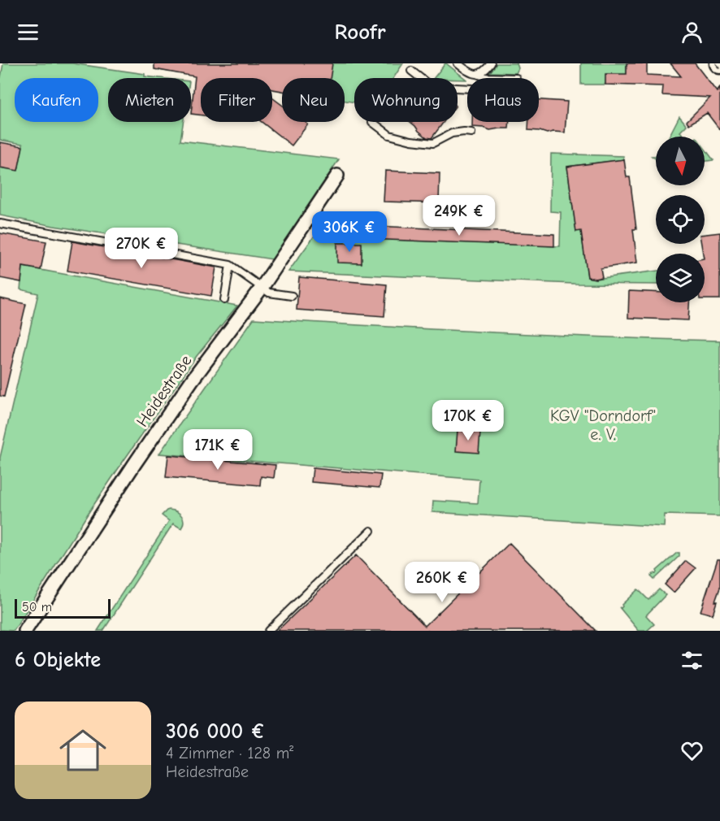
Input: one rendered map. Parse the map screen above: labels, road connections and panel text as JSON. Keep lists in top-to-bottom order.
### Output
{
  "streets": {
    "street": ["Heidestraße"]
  },
  "parks": ["KGV \"Dorndorf\" e. V."],
  "scale_bar": "50 m",
  "north": "bottom",
  "page": {
    "header": "Roofr",
    "chip": [
      "Kaufen",
      "Mieten",
      "Filter",
      "Neu",
      "Wohnung",
      "Haus"
    ],
    "price": [
      "249K €",
      "306K €",
      "270K €",
      "170K €",
      "171K €",
      "260K €"
    ],
    "scale": "50 m",
    "heading": "6 Objekte",
    "list": [
      {
        "name": "306 000 €",
        "note": "4 Zimmer · 128 m² · Heidestraße"
      }
    ]
  }
}
